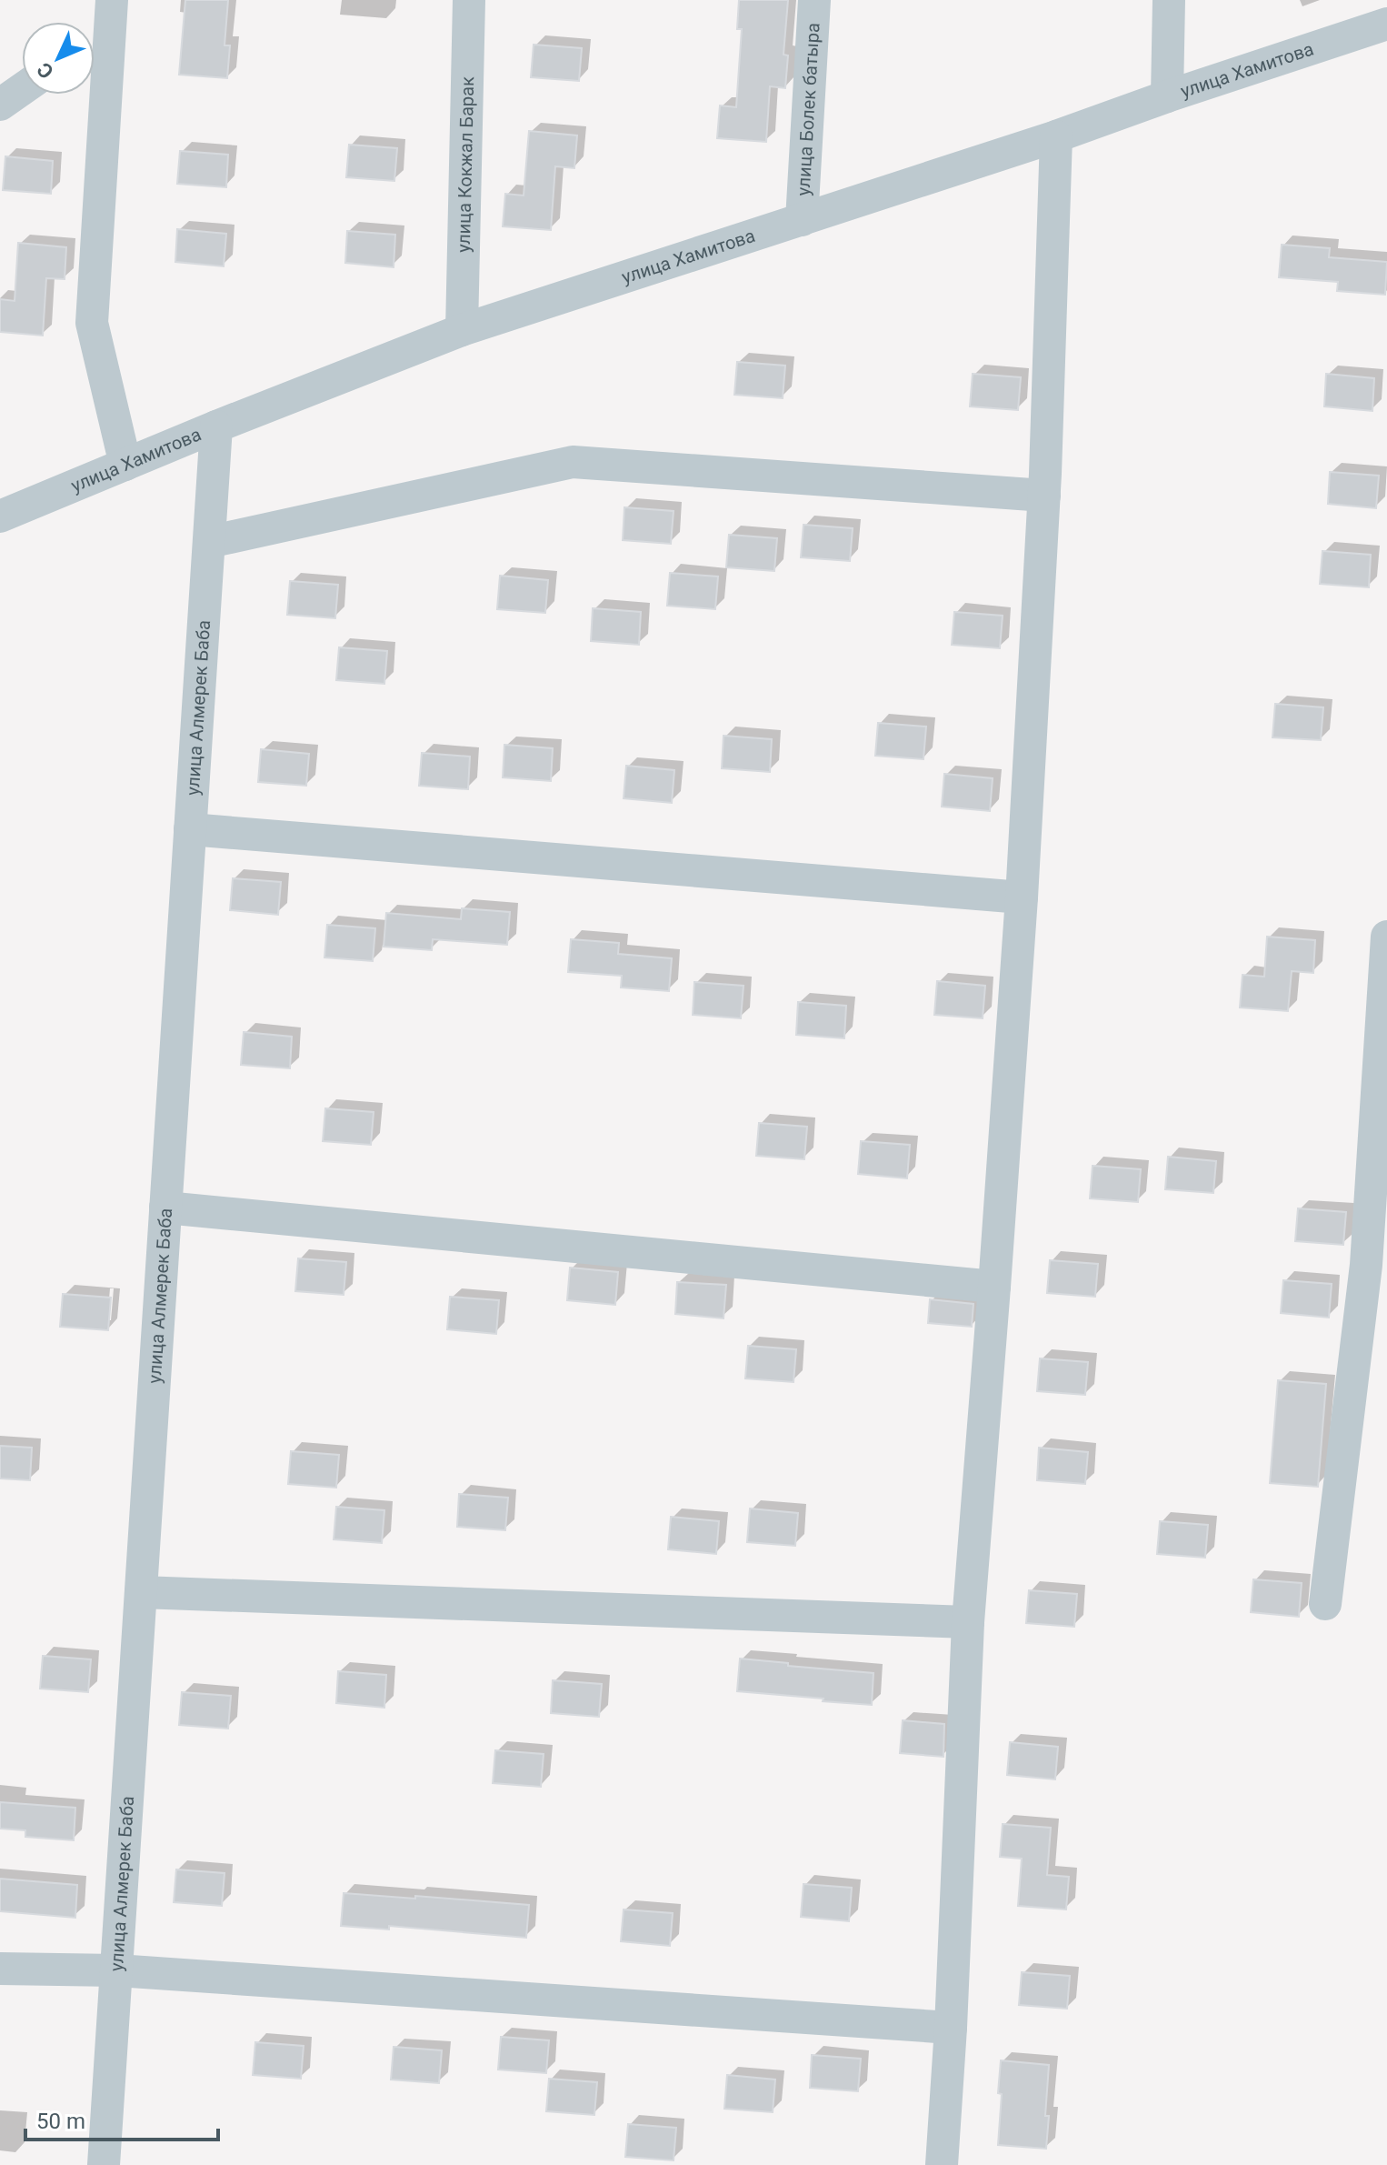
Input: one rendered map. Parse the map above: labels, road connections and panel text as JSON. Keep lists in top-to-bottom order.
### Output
{
  "streets": {
    "street": [
      "улица Хамитова",
      "улица Болек батыра",
      "улица Кокжал Барак",
      "улица Алмерек Баба"
    ]
  },
  "crossings": [
    ["улица Хамитова", "улица Болек батыра"],
    ["улица Хамитова", "улица Кокжал Барак"],
    ["улица Хамитова", "улица Алмерек Баба"]
  ],
  "scale_bar": "50 m",
  "north": "bottom left"
}
